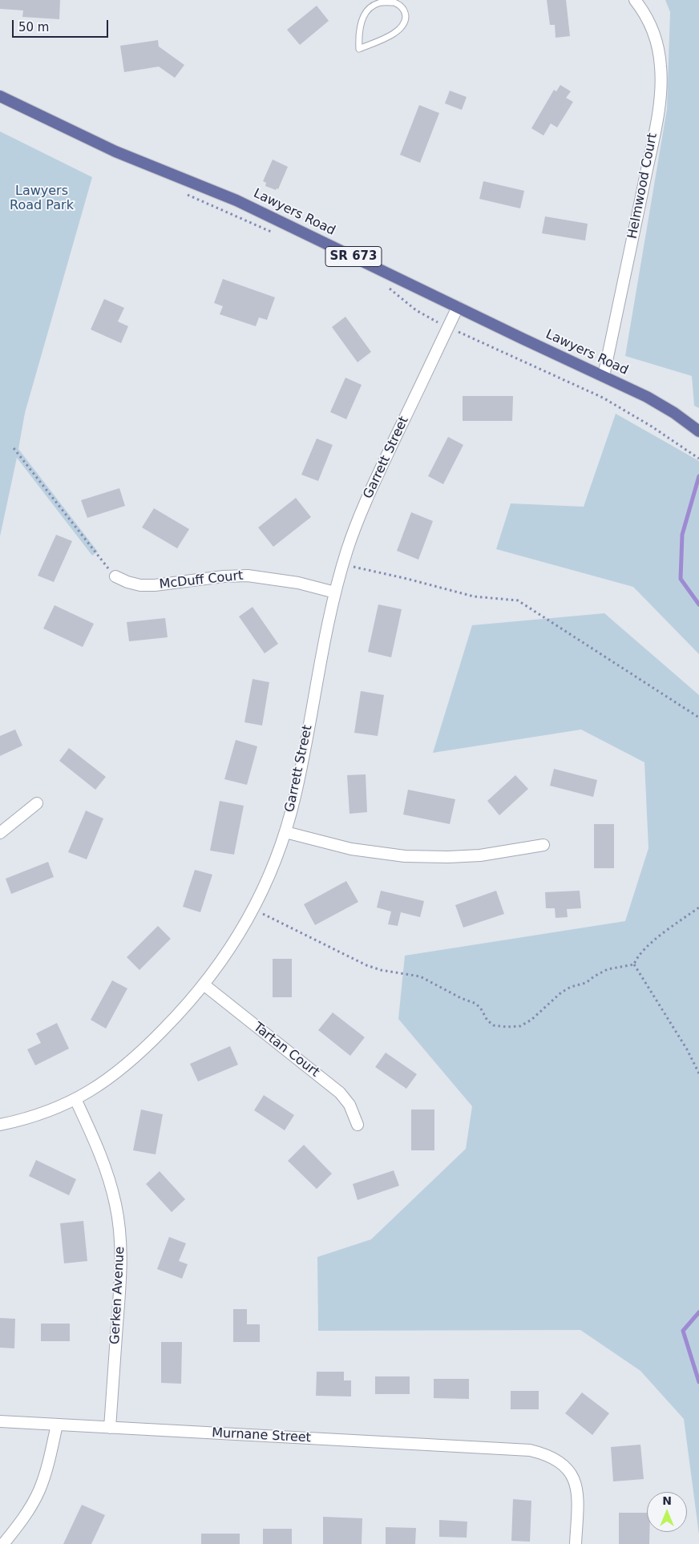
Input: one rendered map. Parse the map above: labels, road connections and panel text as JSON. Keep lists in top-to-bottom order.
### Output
{
  "streets": {
    "main road": ["Lawyers Road", "SR 673"],
    "street": [
      "Helmwood Court",
      "Garrett Street",
      "McDuff Court",
      "Tartan Court",
      "Gerken Avenue",
      "Murnane Street"
    ]
  },
  "crossings": [
    ["Helmwood Court", "Lawyers Road"],
    ["Lawyers Road", "Garrett Street"],
    ["Garrett Street", "McDuff Court"],
    ["Garrett Street", "Tartan Court"],
    ["Garrett Street", "Gerken Avenue"],
    ["Gerken Avenue", "Murnane Street"]
  ],
  "parks": ["Lawyers Road Park"],
  "scale_bar": "50 m",
  "north": "top"
}
